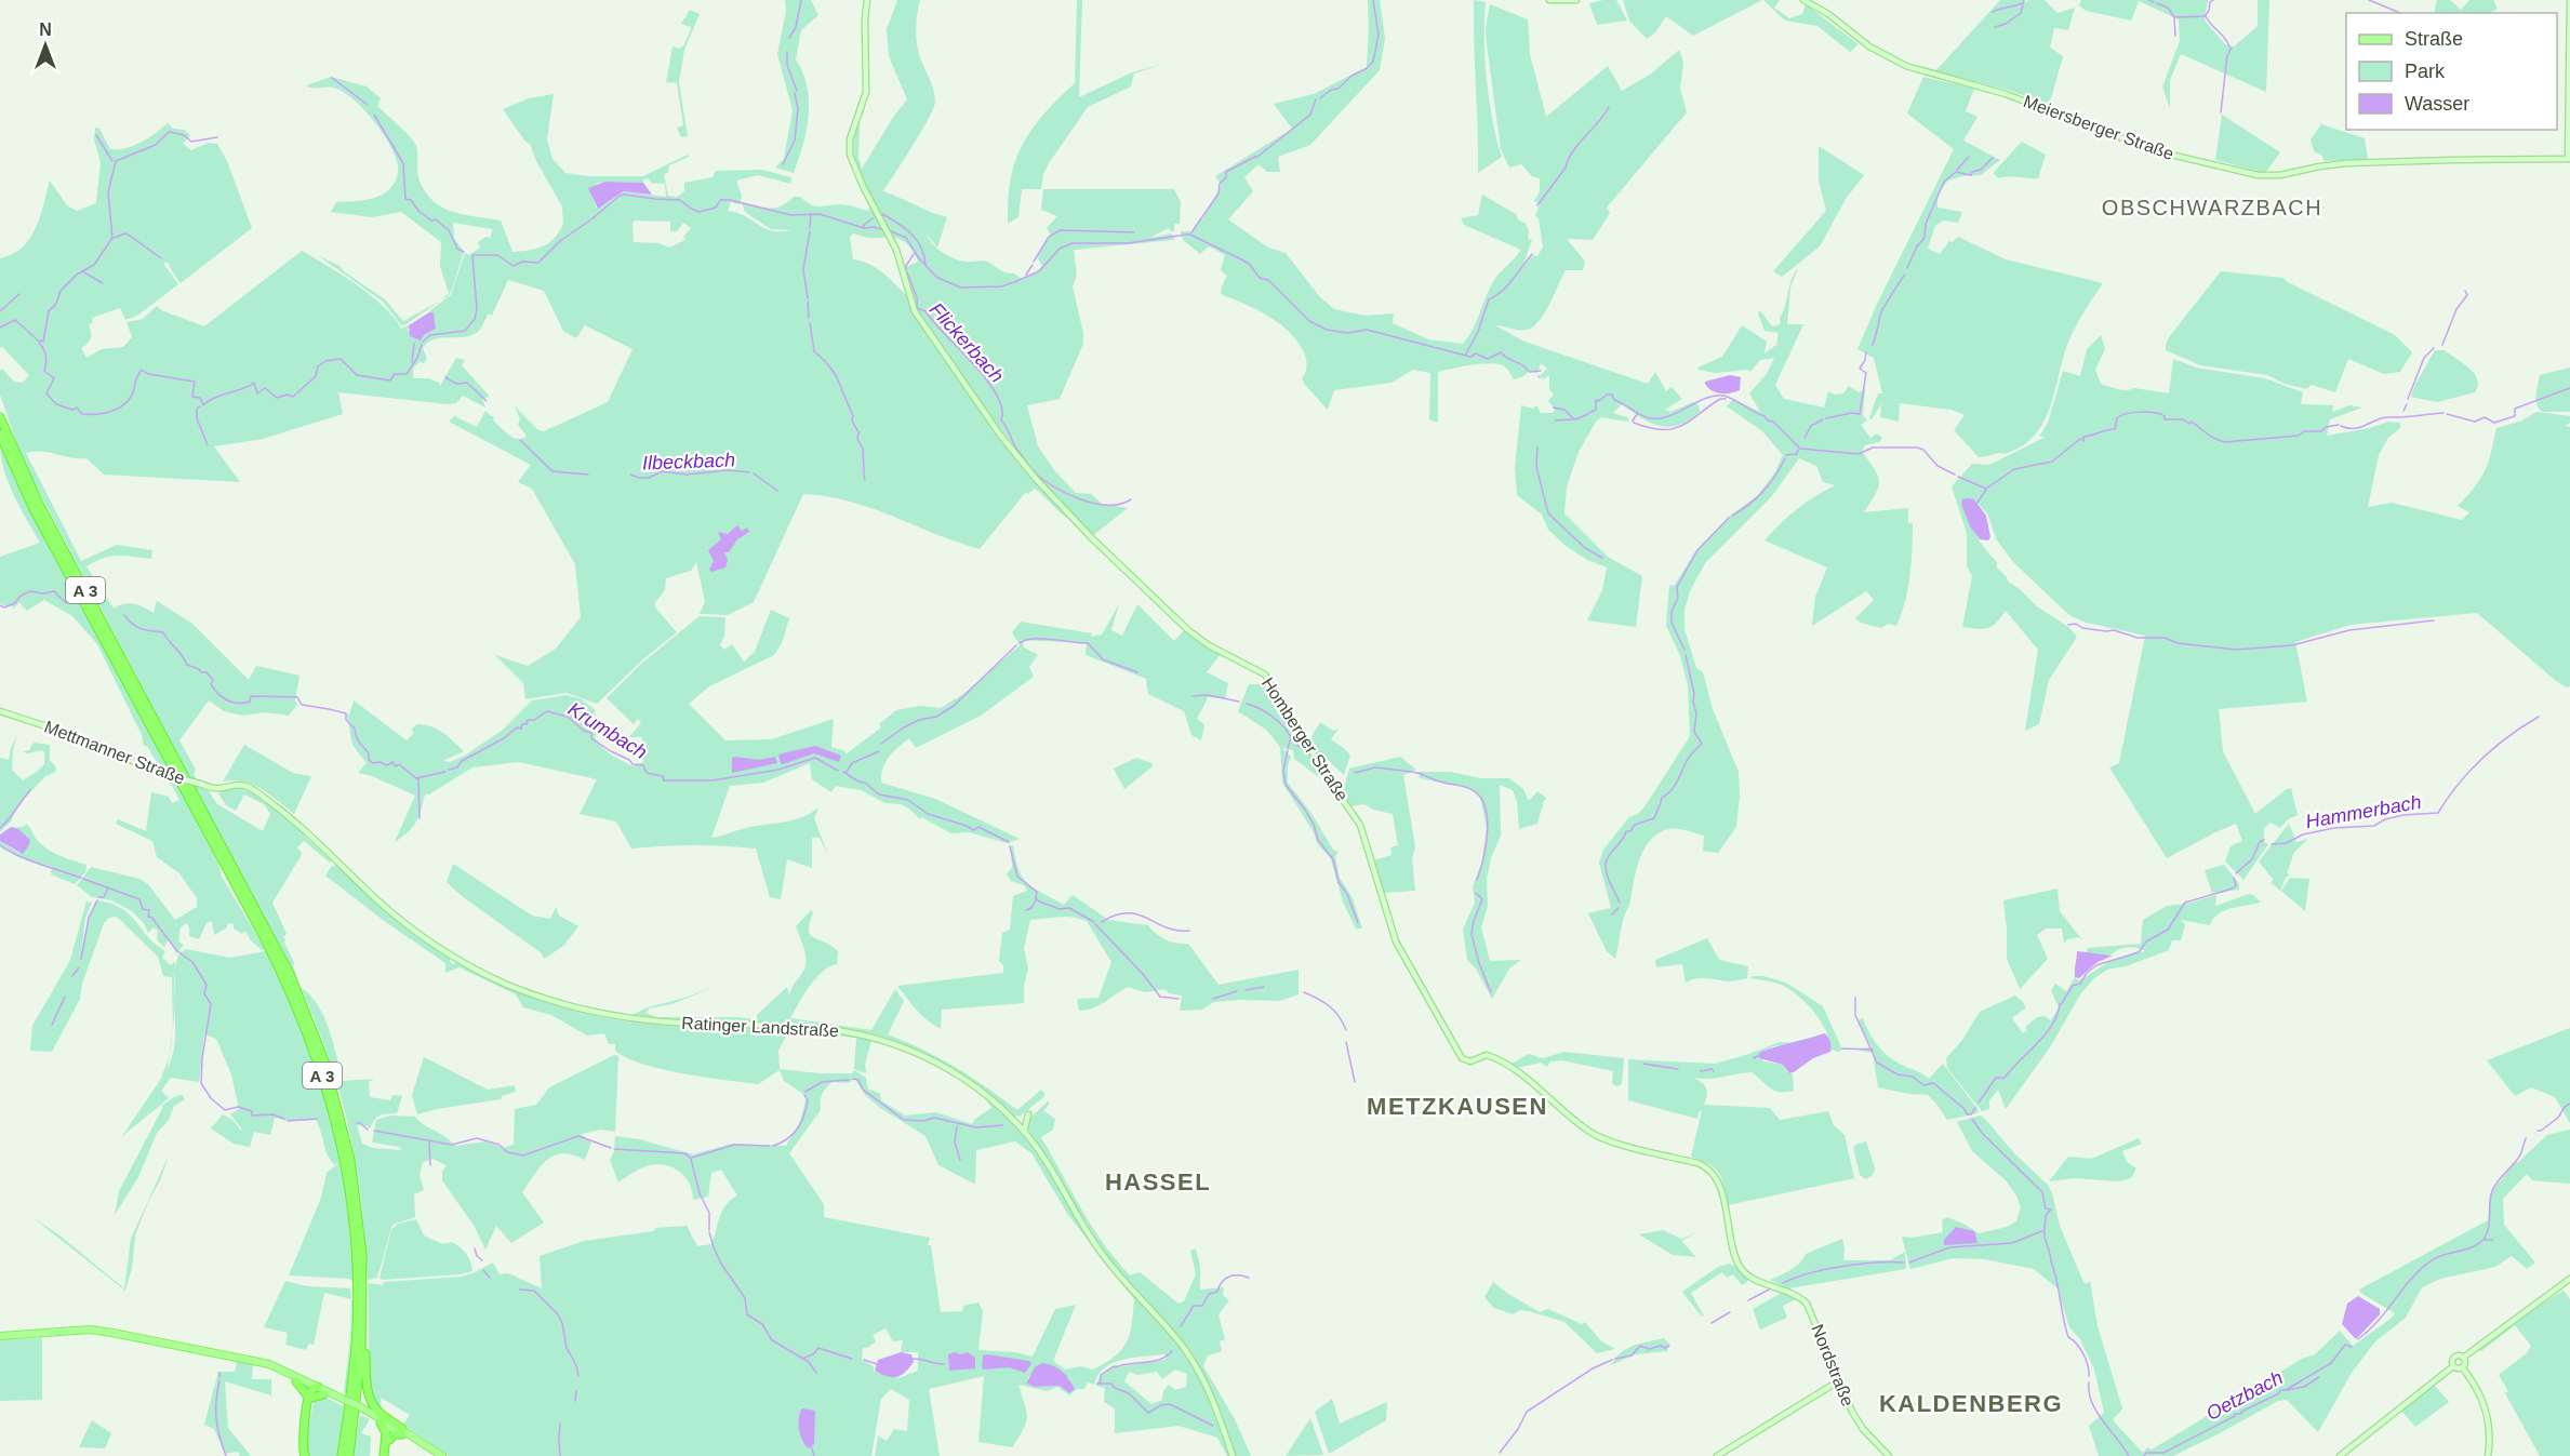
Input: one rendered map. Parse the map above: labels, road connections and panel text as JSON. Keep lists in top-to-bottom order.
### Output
{
  "streets": {
    "highway": ["A 3"],
    "main road": [
      "Meiersberger Straße",
      "Homberger Straße",
      "Mettmanner Straße",
      "Ratinger Landstraße",
      "Nordstraße"
    ]
  },
  "crossings": [
    ["Homberger Straße", "Nordstraße"],
    ["Mettmanner Straße", "Ratinger Landstraße"]
  ],
  "districts": [
    "OBSCHWARZBACH",
    "METZKAUSEN",
    "HASSEL",
    "KALDENBERG"
  ],
  "water": [
    "Flickerbach",
    "Ilbeckbach",
    "Krumbach",
    "Hammerbach",
    "Oetzbach"
  ],
  "legend": ["Straße", "Park", "Wasser"],
  "north": "top"
}
